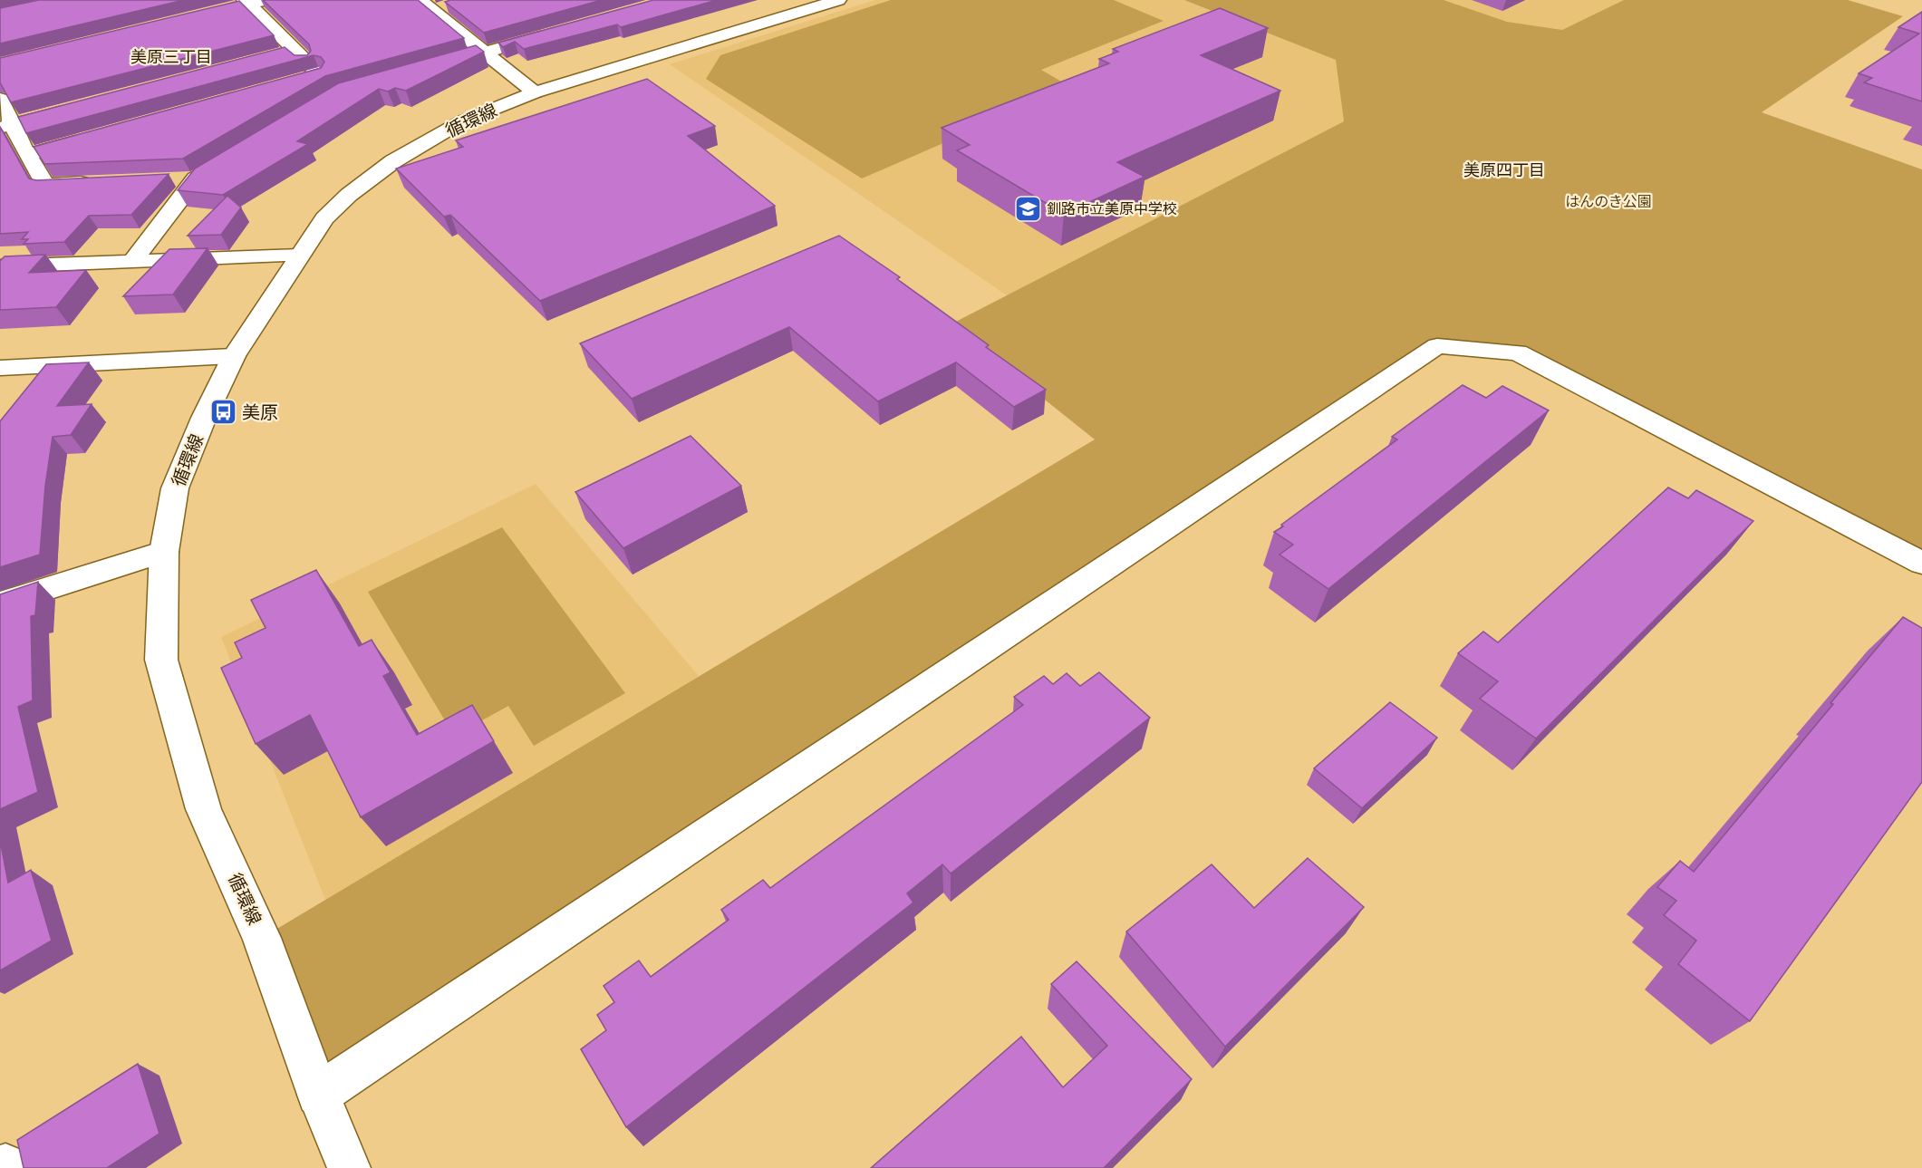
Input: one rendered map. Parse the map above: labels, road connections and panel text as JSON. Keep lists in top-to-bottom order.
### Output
{
  "streets": {
    "street": ["循環線"]
  },
  "districts": ["美原三丁目", "美原四丁目"],
  "parks": ["はんのき公園"],
  "places": {
    "school or university": ["釧路市立美原中学校"],
    "bus stop": ["美原"]
  }
}
